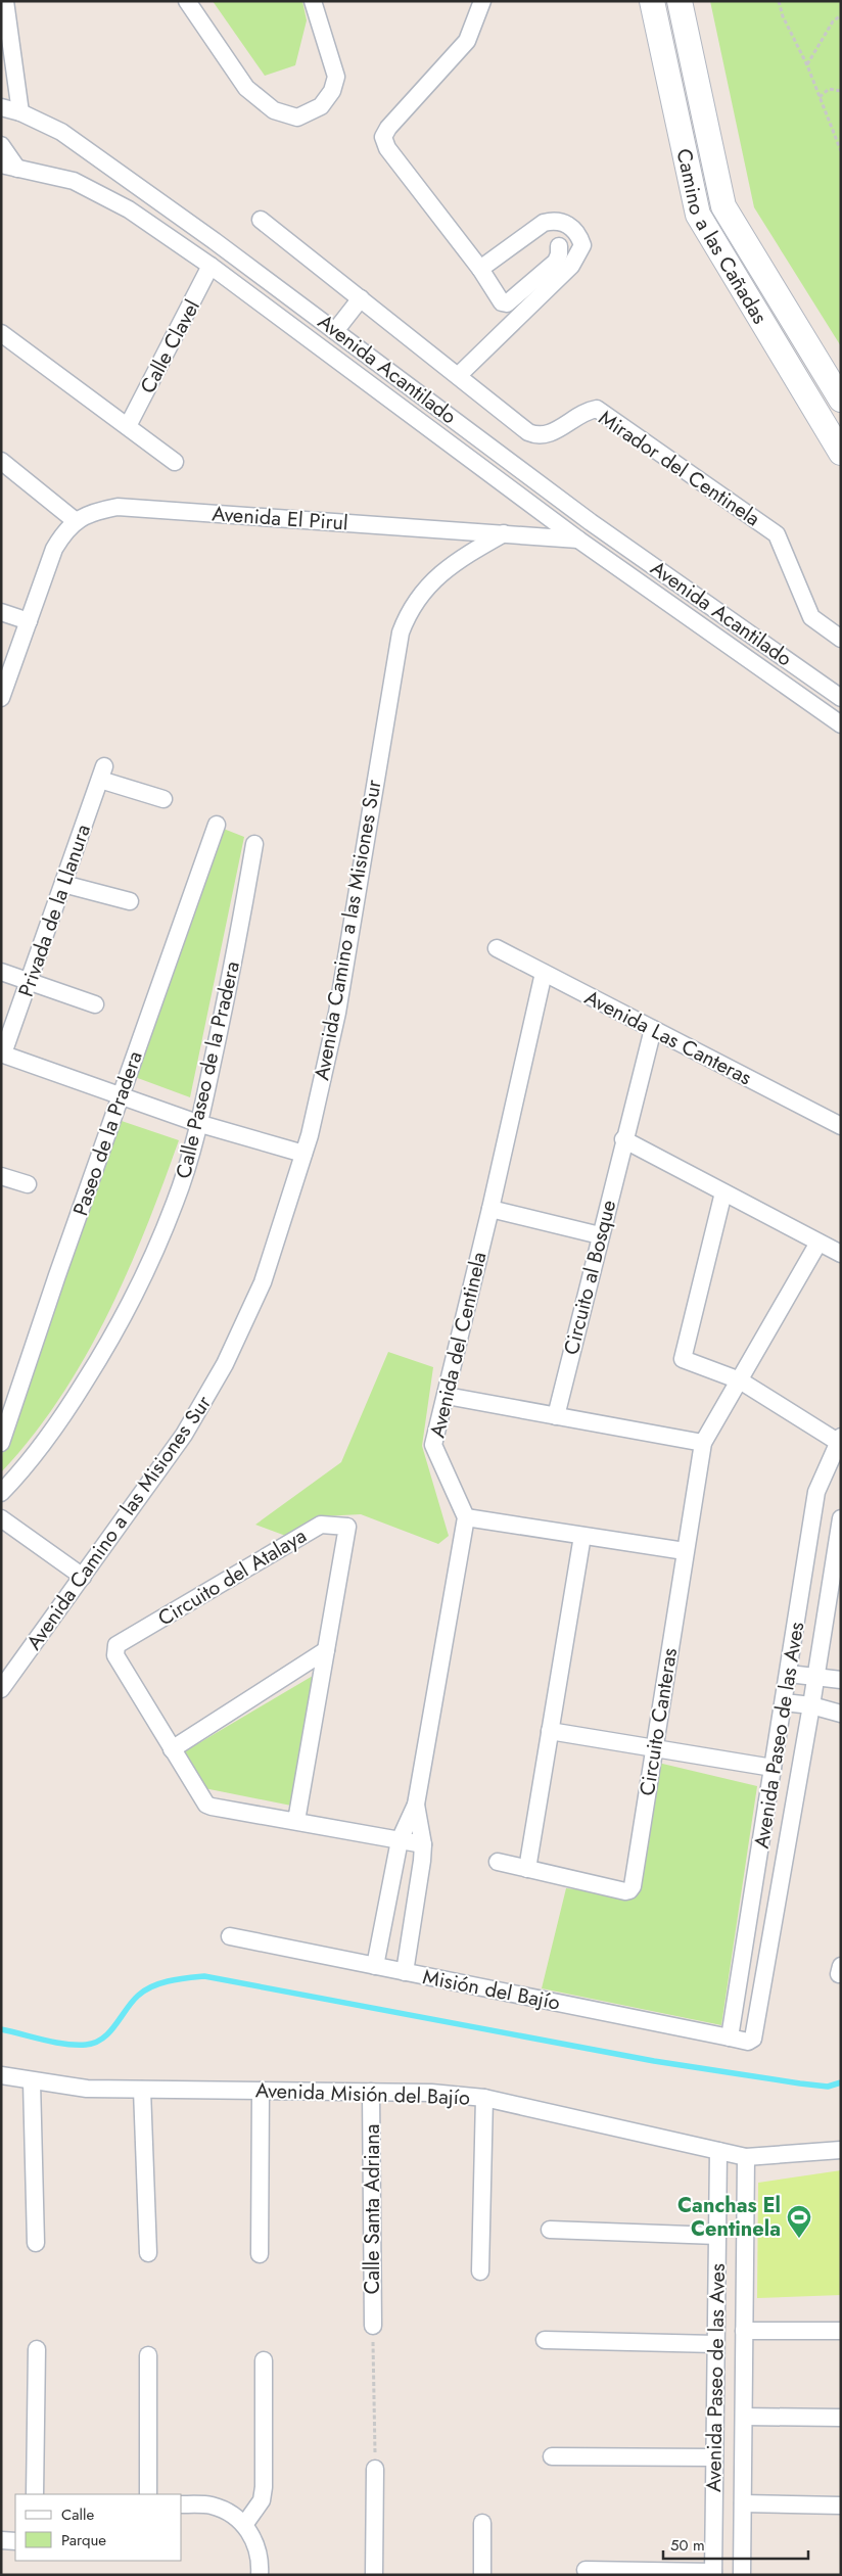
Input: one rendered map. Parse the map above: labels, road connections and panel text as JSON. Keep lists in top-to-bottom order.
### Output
{
  "streets": {
    "main road": ["Camino a las Cañadas"],
    "street": [
      "Calle Clavel",
      "Avenida Acantilado",
      "Mirador del Centinela",
      "Avenida El Pirul",
      "Privada de la Llanura",
      "Avenida Camino a las Misiones Sur",
      "Avenida Las Canteras",
      "Calle Paseo de la Pradera",
      "Paseo de la Pradera",
      "Circuito al Bosque",
      "Avenida del Centinela",
      "Circuito del Atalaya",
      "Circuito Canteras",
      "Avenida Paseo de las Aves",
      "Misión del Bajío",
      "Avenida Misión del Bajío",
      "Calle Santa Adriana"
    ]
  },
  "crossings": [
    ["Calle Clavel", "Avenida Acantilado"],
    ["Avenida Acantilado", "Avenida El Pirul"],
    ["Avenida El Pirul", "Avenida Camino a las Misiones Sur"],
    ["Avenida Las Canteras", "Circuito al Bosque"],
    ["Avenida Las Canteras", "Avenida del Centinela"],
    ["Avenida Paseo de las Aves", "Misión del Bajío"],
    ["Avenida Paseo de las Aves", "Avenida Misión del Bajío"],
    ["Avenida Misión del Bajío", "Calle Santa Adriana"]
  ],
  "places": {
    "sports": ["Canchas El Centinela"]
  },
  "legend": ["Calle", "Parque"],
  "scale_bar": "50 m"
}
